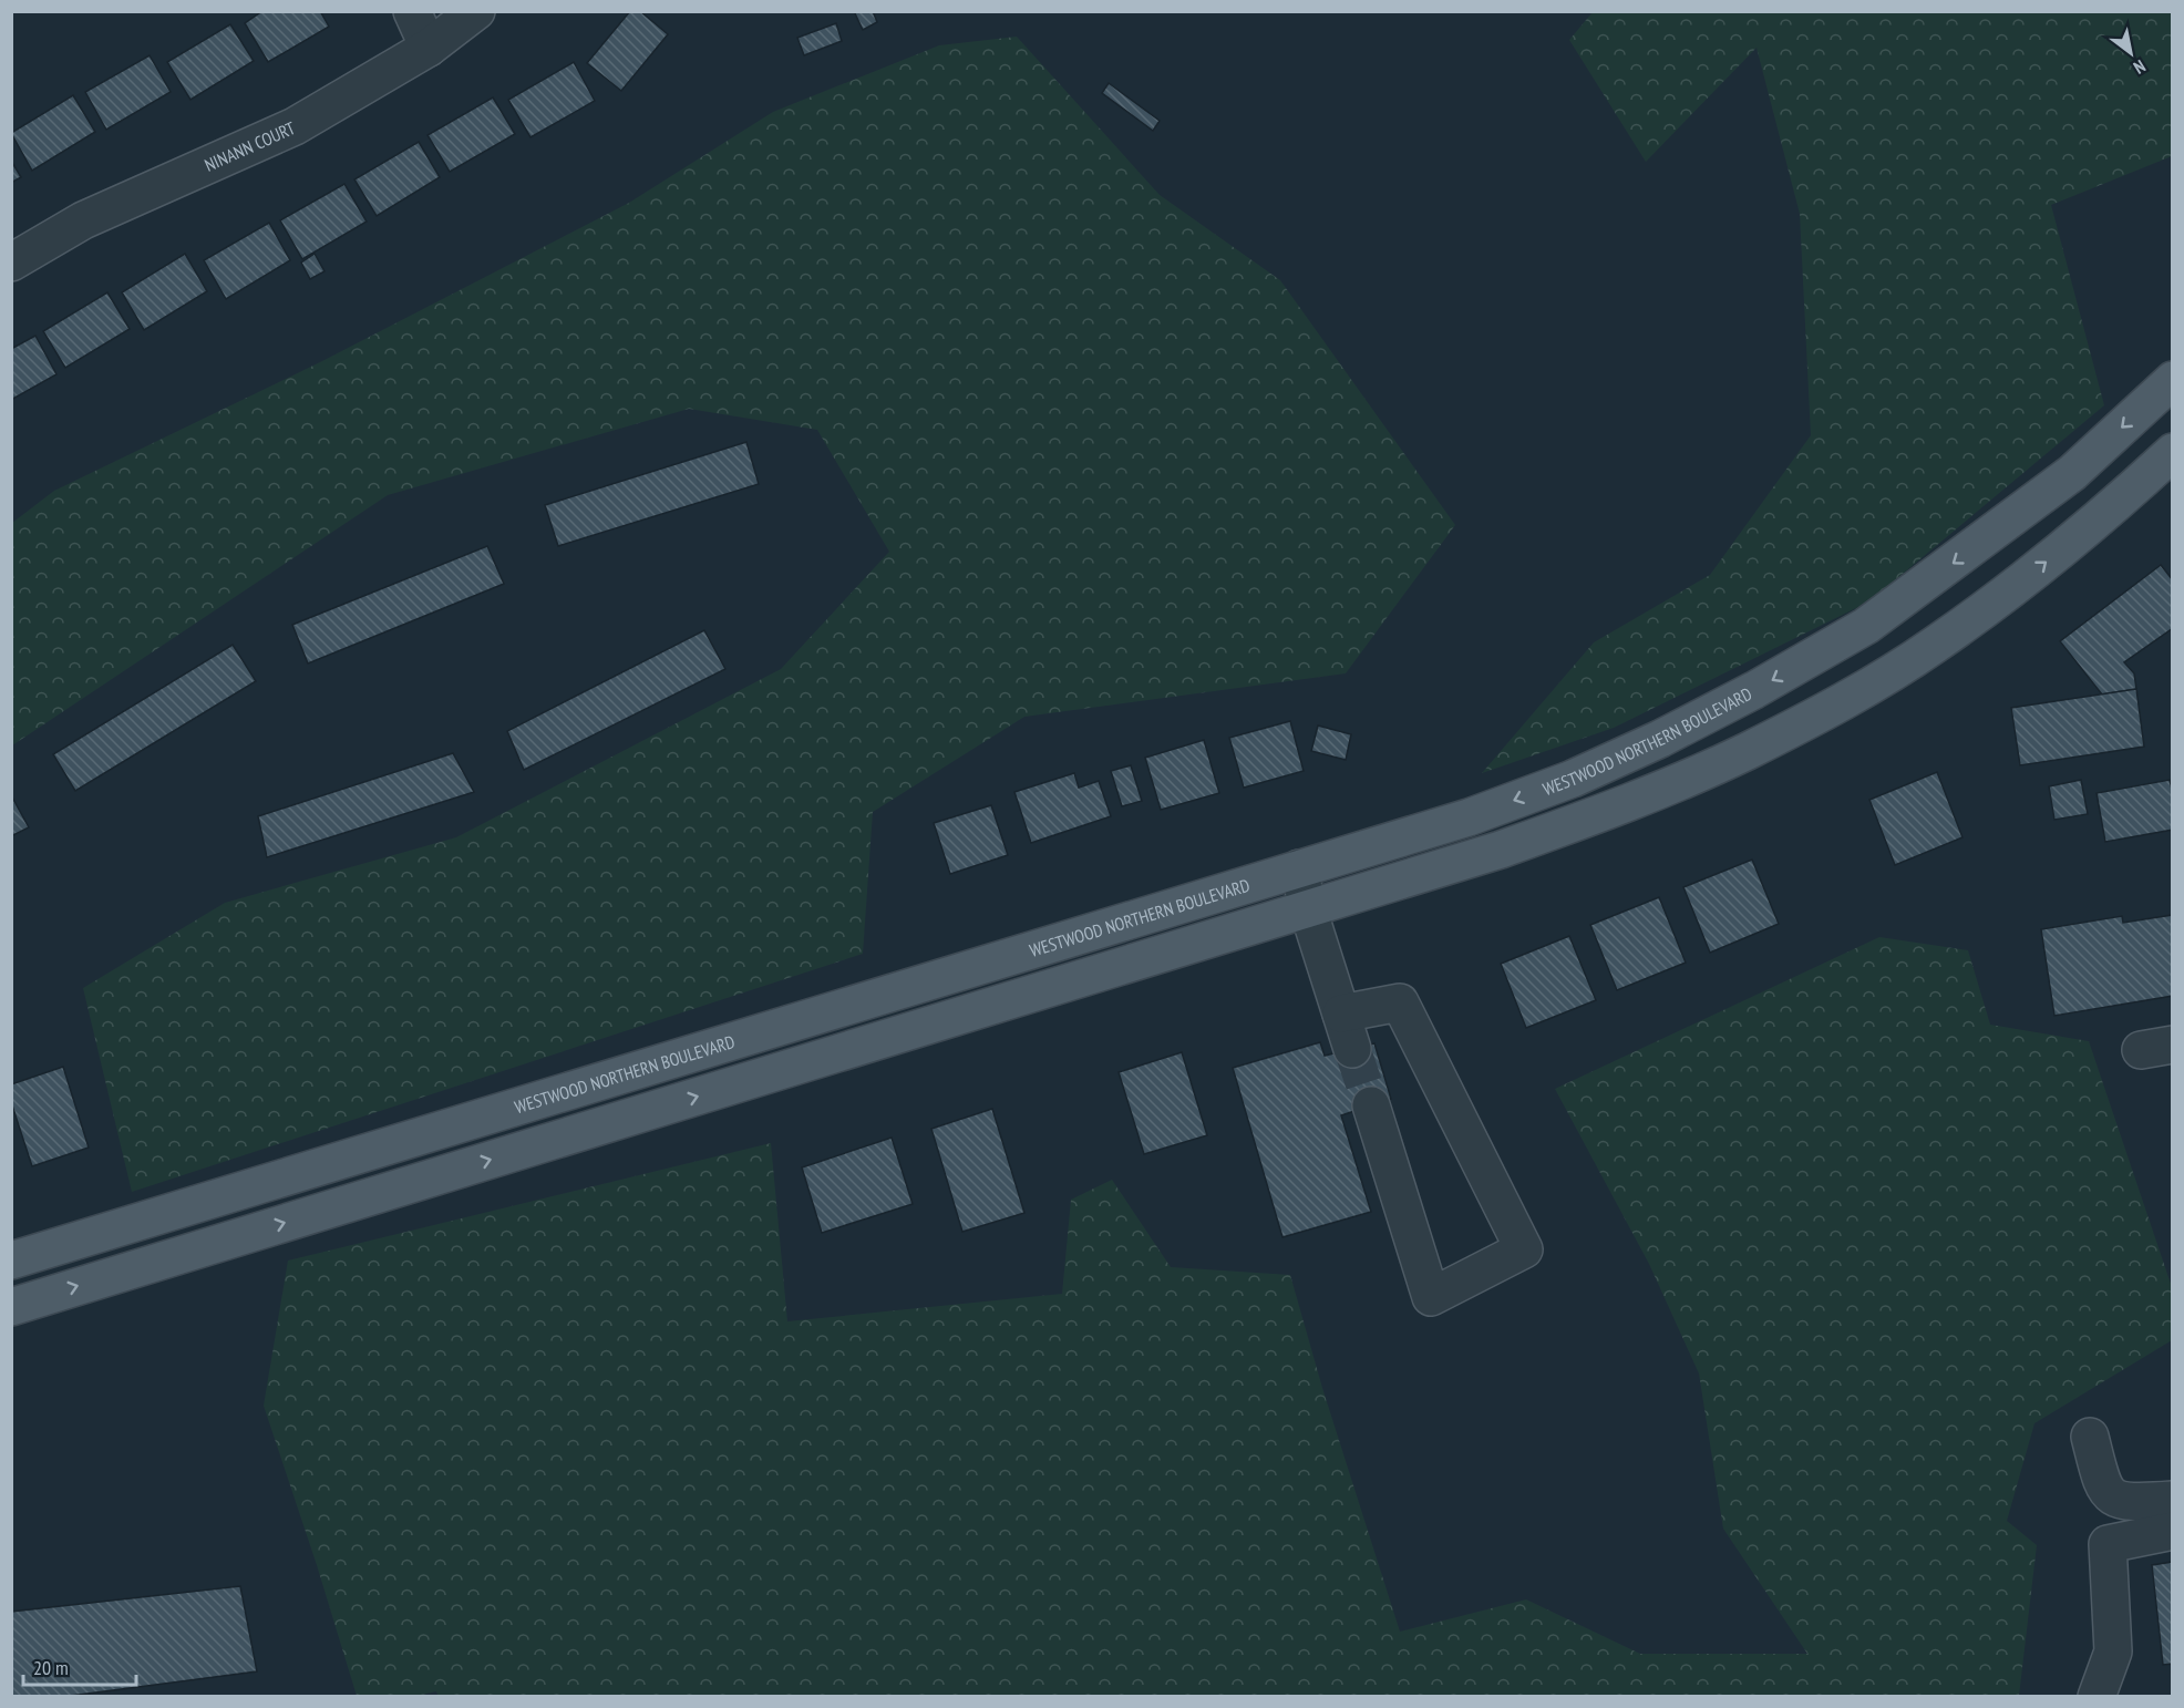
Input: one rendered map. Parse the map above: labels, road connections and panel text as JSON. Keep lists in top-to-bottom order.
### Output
{
  "streets": {
    "main road": ["WESTWOOD NORTHERN BOULEVARD"],
    "street": ["NINANN COURT"]
  },
  "scale_bar": "20 m",
  "north": "bottom right"
}
